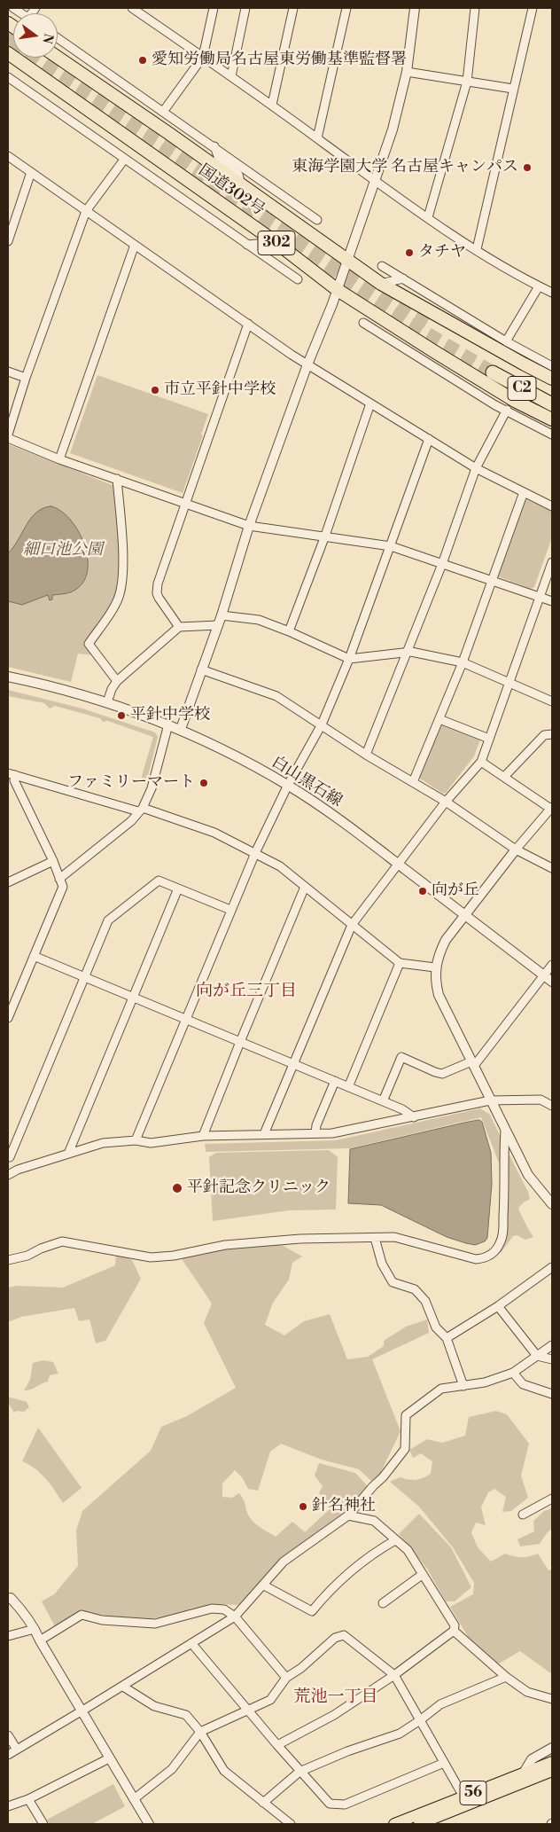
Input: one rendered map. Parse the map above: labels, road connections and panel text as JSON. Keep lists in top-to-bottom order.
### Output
{
  "streets": {
    "highway": ["国道302号", "302", "C2"],
    "main road": ["56"],
    "street": ["白山黒石線"]
  },
  "districts": ["向が丘三丁目", "荒池一丁目"],
  "parks": ["細口池公園"],
  "places": [
    "愛知労働局名古屋東労働基準監督署",
    "東海学園大学 名古屋キャンパス",
    "タチヤ",
    "市立平針中学校",
    "平針中学校",
    "ファミリーマート",
    "向が丘",
    "平針記念クリニック",
    "針名神社"
  ],
  "north": "right"
}
